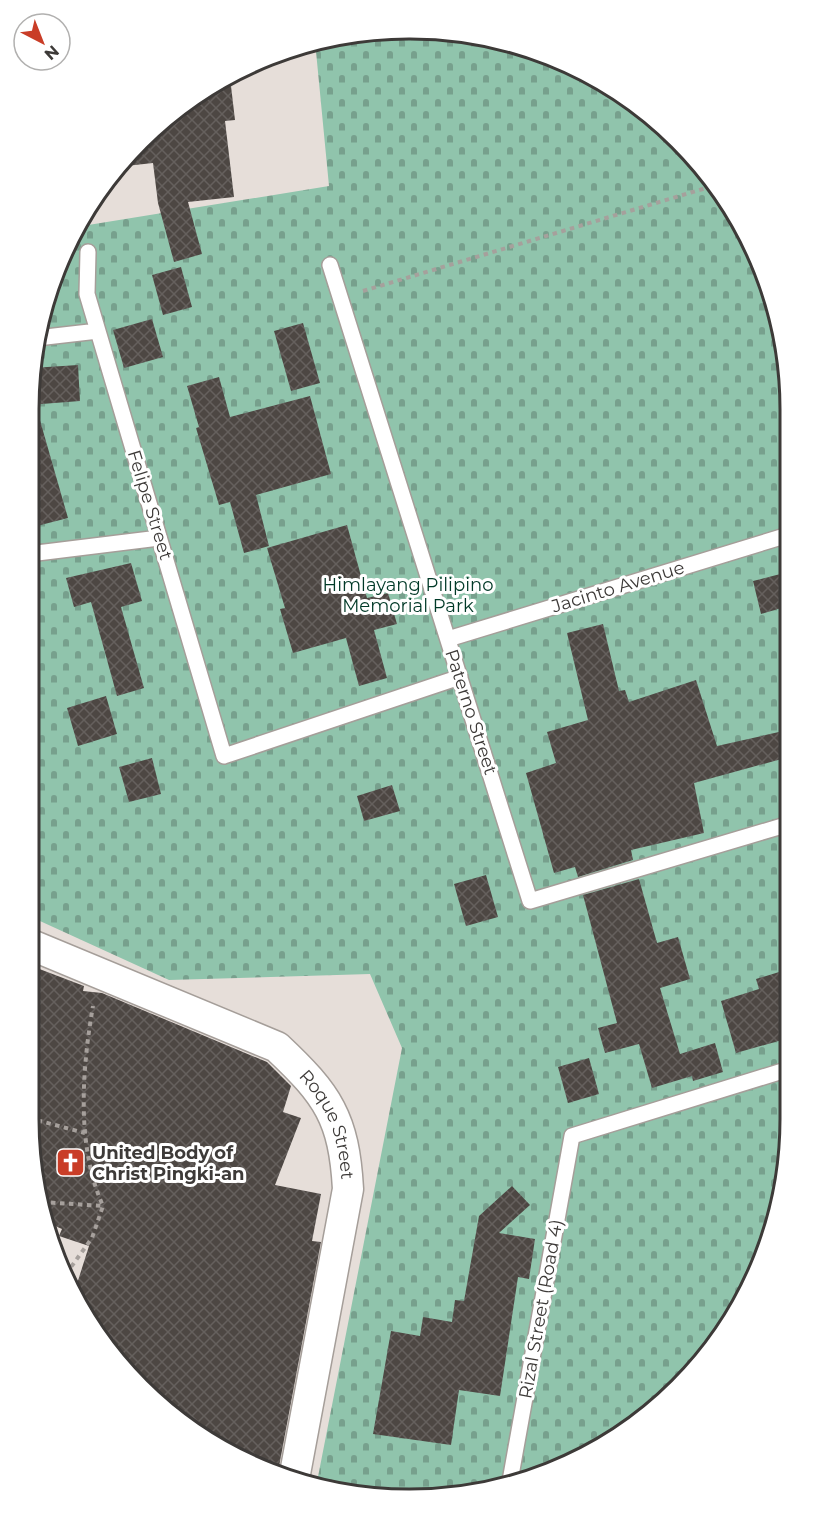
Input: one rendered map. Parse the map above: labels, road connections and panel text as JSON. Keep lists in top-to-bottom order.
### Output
{
  "streets": {
    "street": ["Roque Street"],
    "lane": [
      "Felipe Street",
      "Jacinto Avenue",
      "Paterno Street",
      "Rizal Street (Road 4)"
    ]
  },
  "crossings": [
    ["Felipe Street", "Paterno Street"],
    ["Jacinto Avenue", "Paterno Street"]
  ],
  "parks": ["Himlayang Pilipino Memorial Park"],
  "places": {
    "church": ["United Body of Christ Pingki-an"]
  },
  "north": "bottom right"
}
